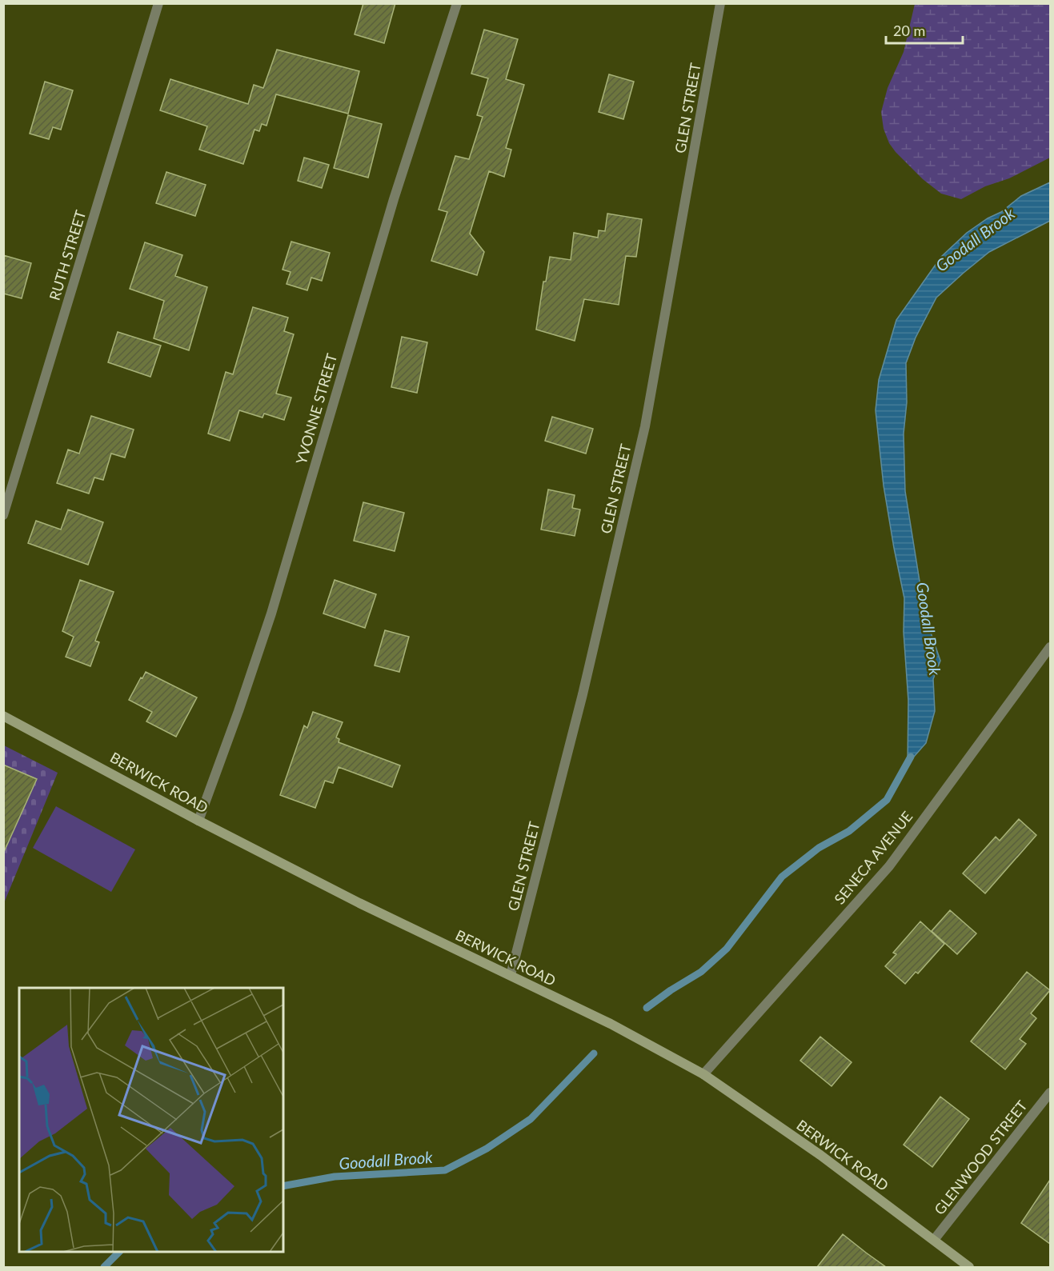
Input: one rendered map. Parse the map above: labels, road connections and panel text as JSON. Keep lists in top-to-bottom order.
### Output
{
  "streets": {
    "street": [
      "GLEN STREET",
      "RUTH STREET",
      "YVONNE STREET",
      "BERWICK ROAD",
      "SENECA AVENUE",
      "GLENWOOD STREET"
    ]
  },
  "crossings": [
    ["GLEN STREET", "BERWICK ROAD"],
    ["YVONNE STREET", "BERWICK ROAD"],
    ["BERWICK ROAD", "SENECA AVENUE"],
    ["BERWICK ROAD", "GLENWOOD STREET"]
  ],
  "water": ["Goodall Brook"],
  "scale_bar": "20 m"
}
